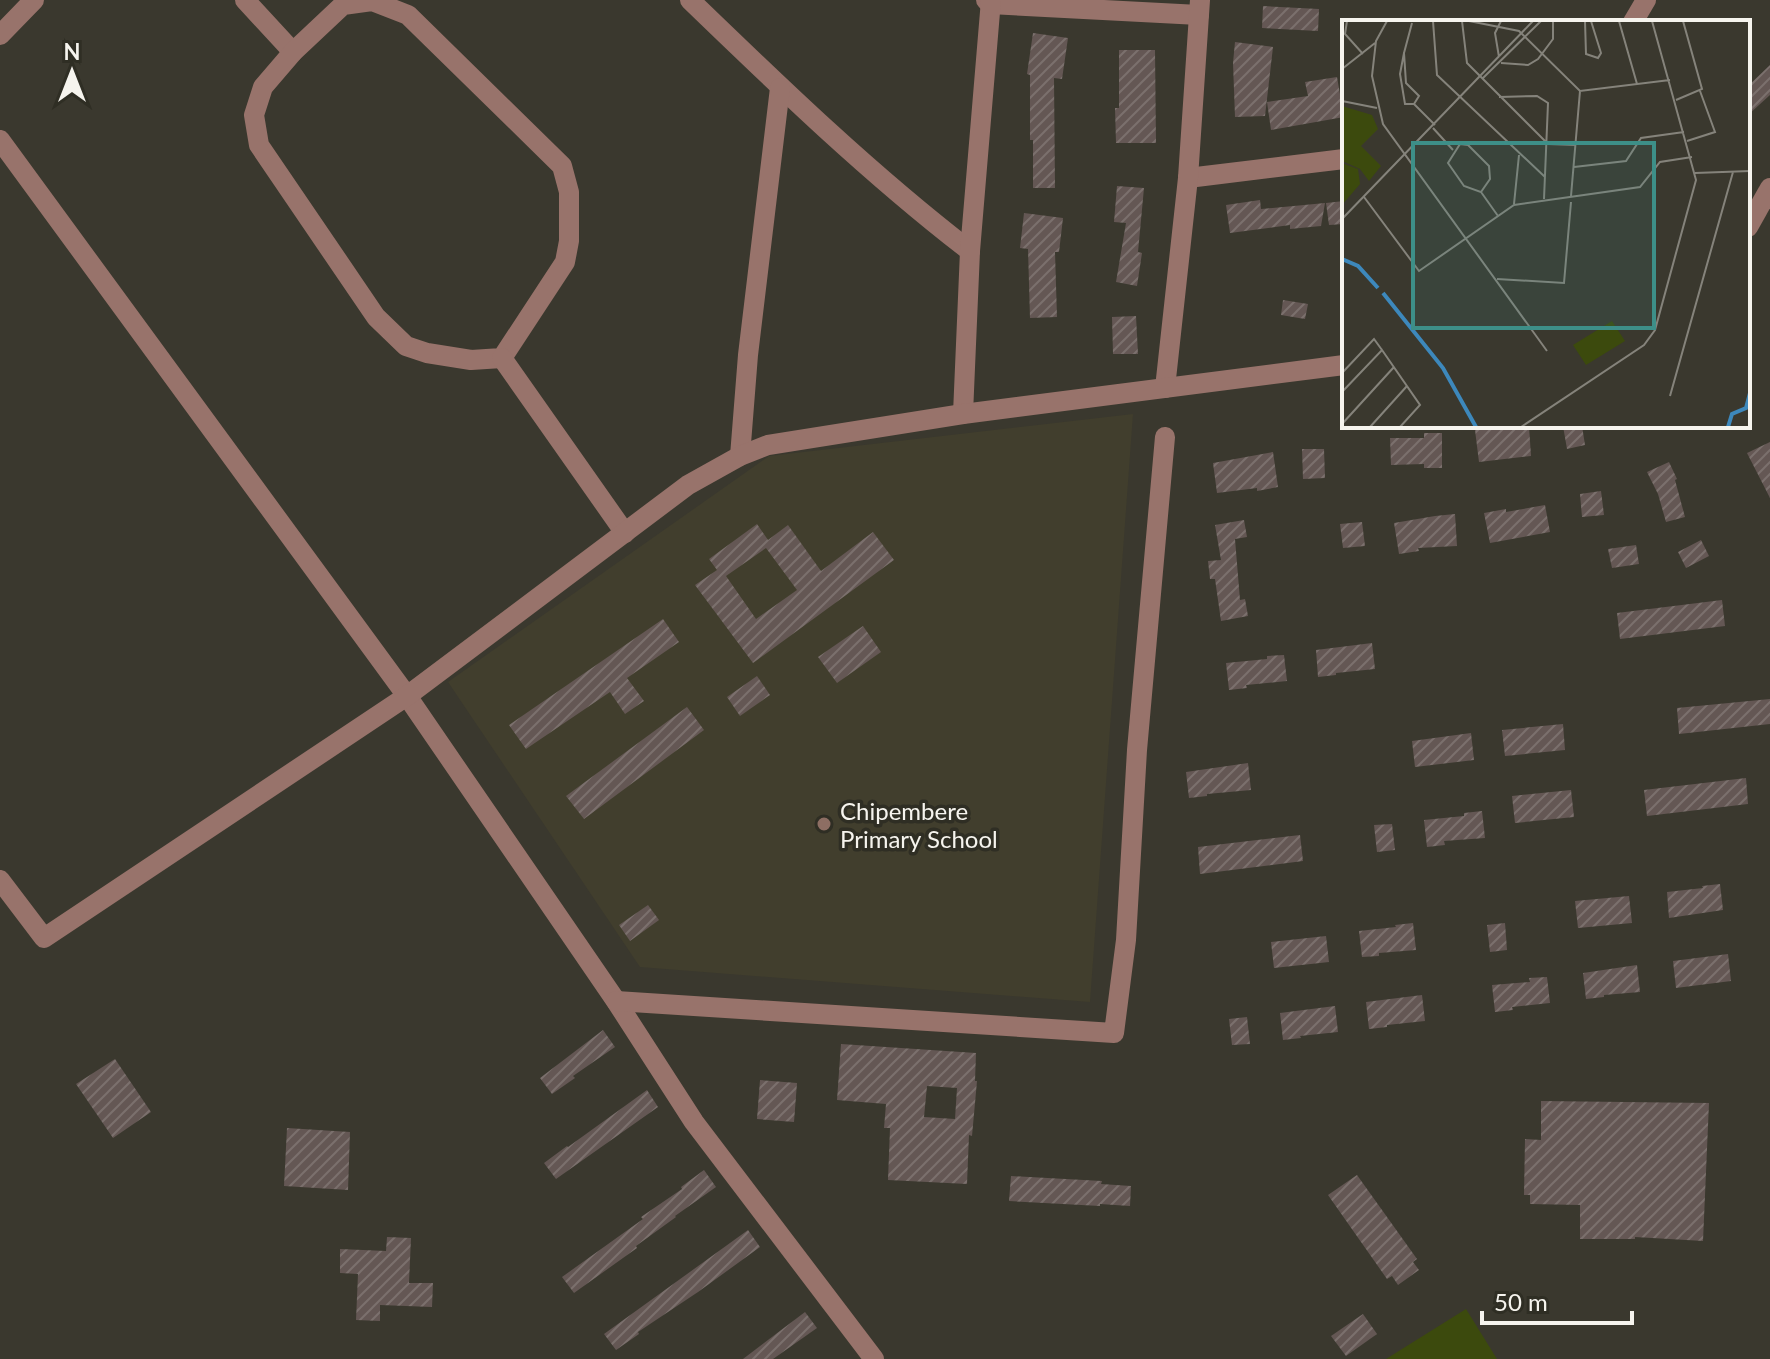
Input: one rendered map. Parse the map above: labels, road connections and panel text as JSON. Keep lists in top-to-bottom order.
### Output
{
  "places": ["Chipembere Primary School"],
  "scale_bar": "50 m",
  "north": "top"
}
